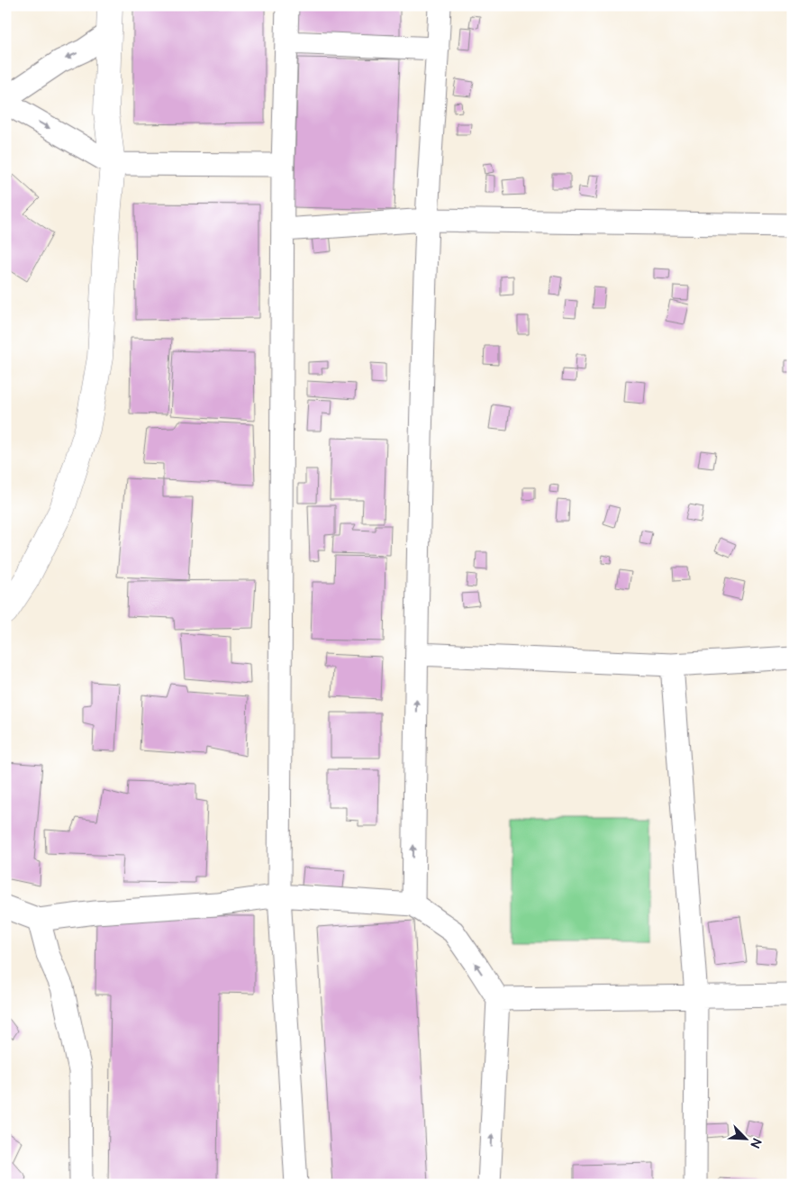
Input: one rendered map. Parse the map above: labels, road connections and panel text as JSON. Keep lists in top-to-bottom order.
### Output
{
  "north": "bottom right"
}
